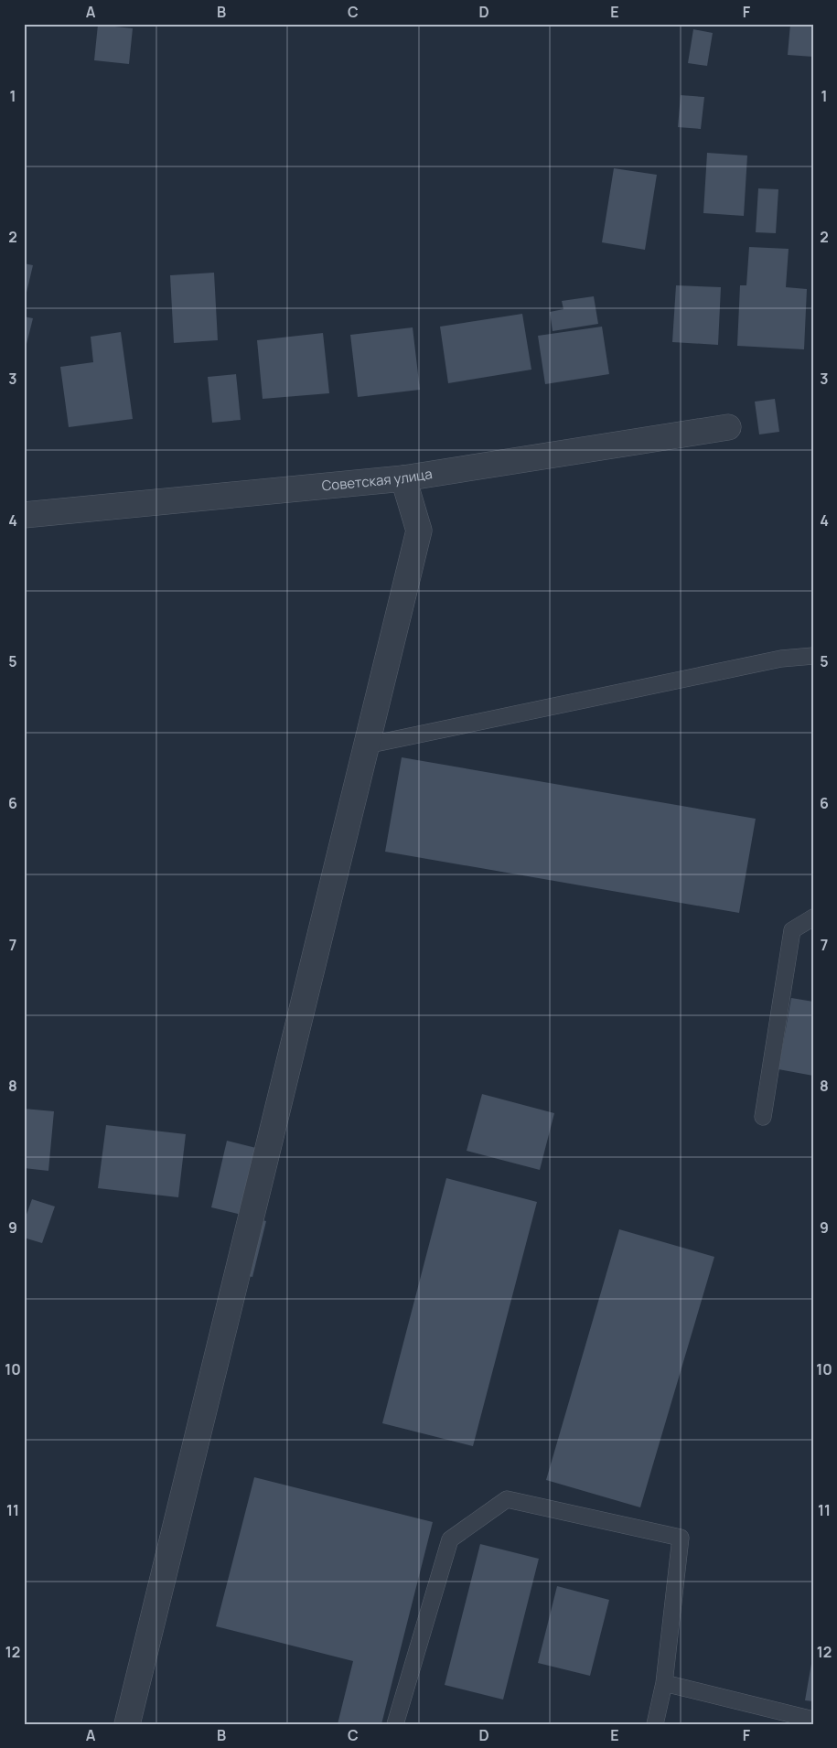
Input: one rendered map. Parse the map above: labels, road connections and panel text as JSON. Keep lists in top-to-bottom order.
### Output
{
  "streets": {
    "street": ["Советская улица"]
  },
  "grid": {
    "columns": [
      "A",
      "B",
      "C",
      "D",
      "E",
      "F"
    ],
    "rows": [
      "1",
      "2",
      "3",
      "4",
      "5",
      "6",
      "7",
      "8",
      "9",
      "10",
      "11",
      "12"
    ]
  }
}
